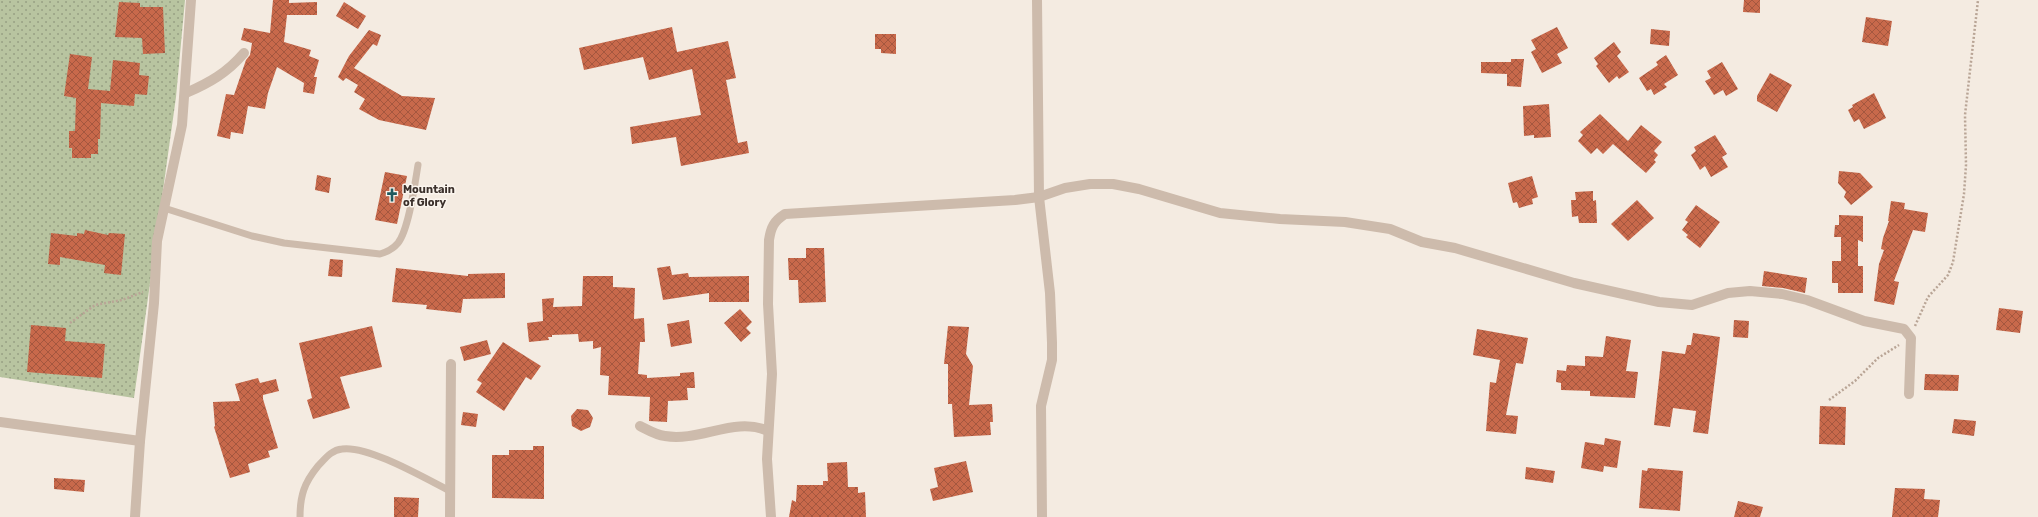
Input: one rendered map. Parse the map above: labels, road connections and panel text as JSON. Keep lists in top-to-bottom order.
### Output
{
  "places": {
    "church": ["Mountain of Glory"]
  }
}
